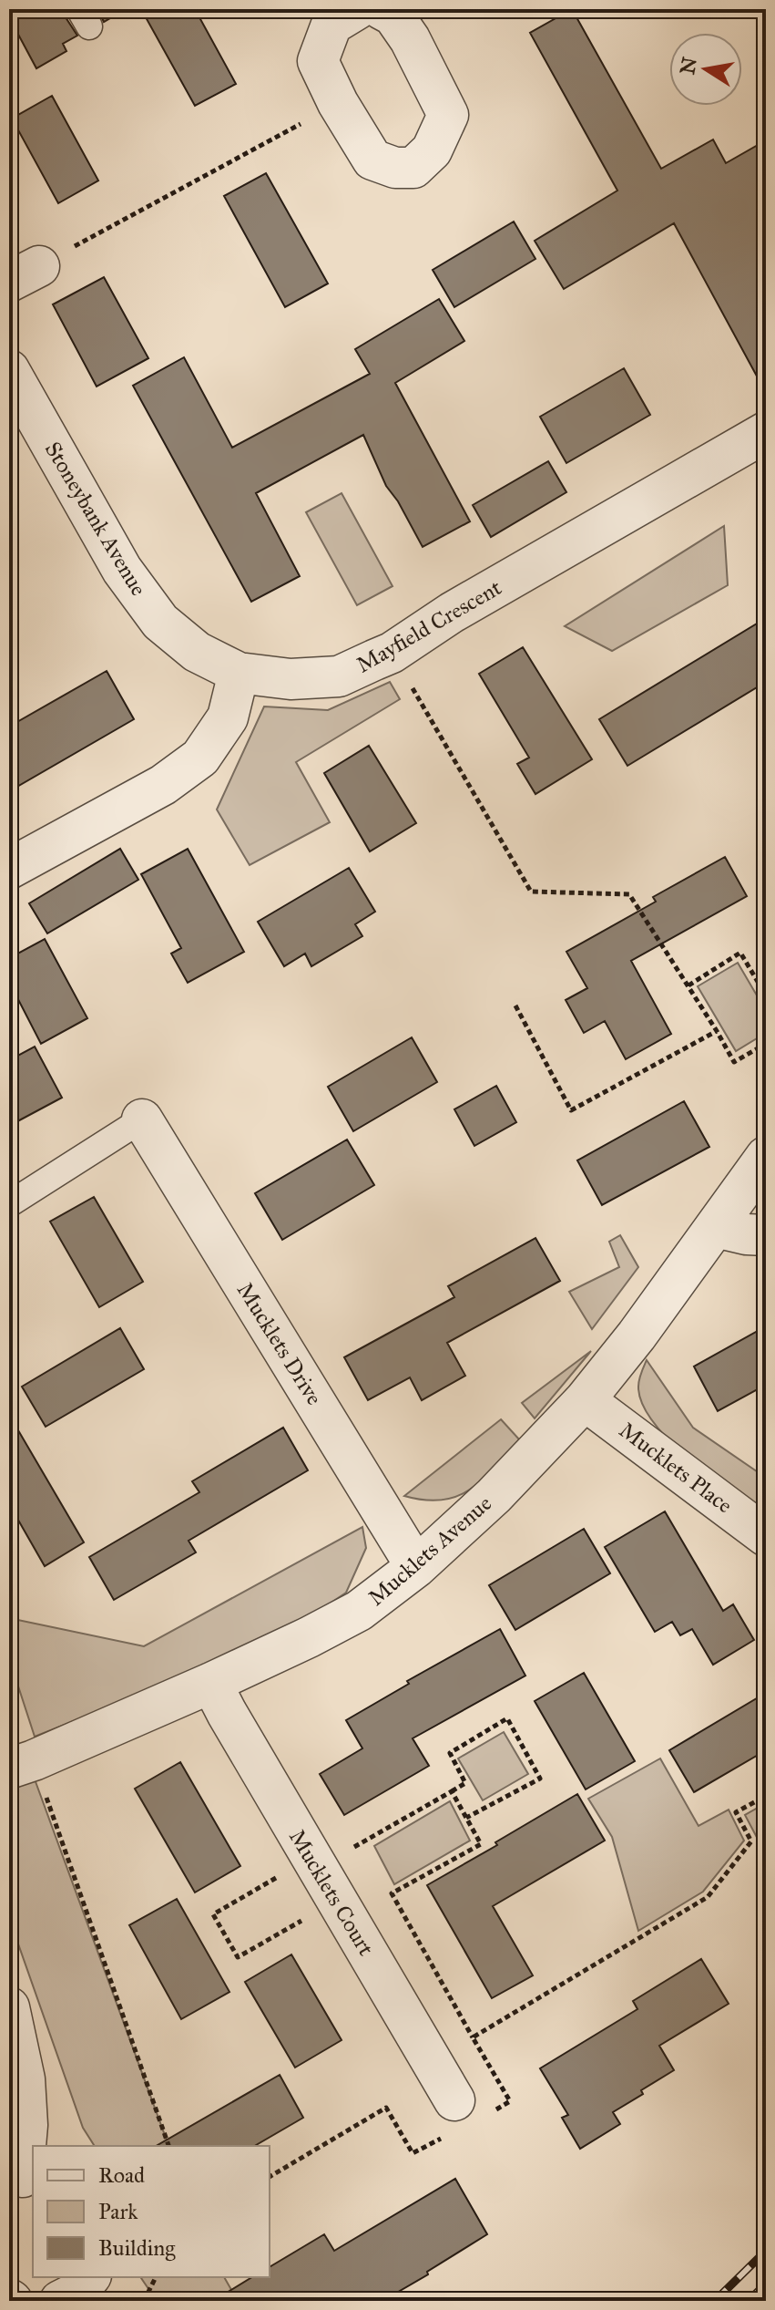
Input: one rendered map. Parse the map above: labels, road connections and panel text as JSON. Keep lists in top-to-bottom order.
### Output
{
  "streets": {
    "street": [
      "Stoneybank Avenue",
      "Mayfield Crescent",
      "Mucklets Drive",
      "Mucklets Place",
      "Mucklets Avenue",
      "Mucklets Court"
    ]
  },
  "crossings": [
    ["Stoneybank Avenue", "Mayfield Crescent"],
    ["Mucklets Drive", "Mucklets Avenue"],
    ["Mucklets Place", "Mucklets Avenue"],
    ["Mucklets Avenue", "Mucklets Court"]
  ],
  "legend": ["Road", "Park", "Building"],
  "north": "left"
}
